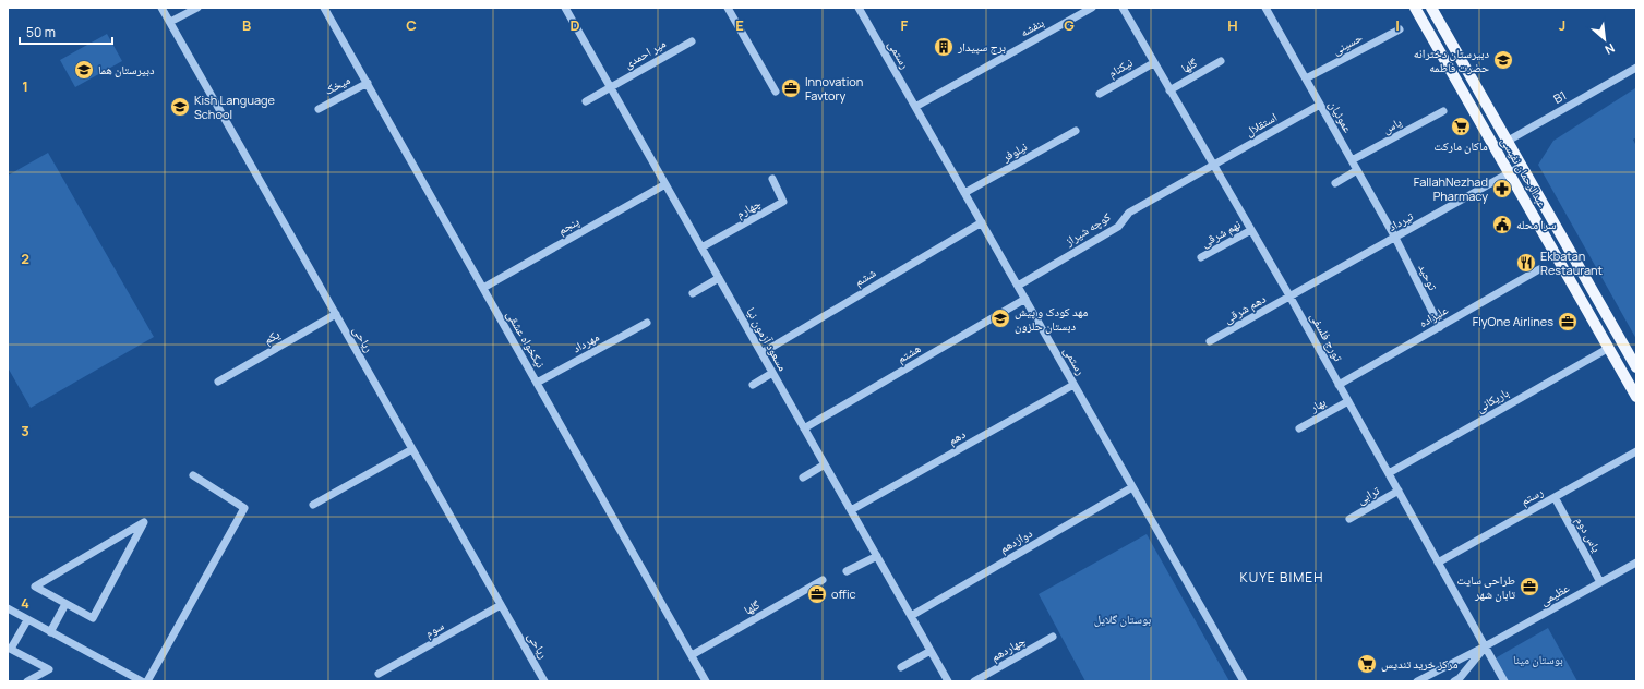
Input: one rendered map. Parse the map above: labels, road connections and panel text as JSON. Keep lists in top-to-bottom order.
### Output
{
  "streets": {
    "main road": ["عبدالرحمان نفیسی"],
    "street": [
      "بنفشه",
      "حسینی",
      "میر احمدی",
      "رستمی",
      "گلها",
      "نیکنام",
      "میخک",
      "B1",
      "عموئیان",
      "استقلال",
      "یاس",
      "نیلوفر",
      "چهارم",
      "تیرداد",
      "پنجم",
      "کوچه شیراز",
      "نهم شرقی",
      "ششم",
      "توحید",
      "دهم شرقی",
      "علیزاده",
      "یکم",
      "تورج فلسفی",
      "ریاحی",
      "نیکخواه عشقی",
      "مسعود آزمون نیا",
      "مهرداد",
      "هشتم",
      "باریکانی",
      "بهار",
      "دهم",
      "ترابی",
      "رستم",
      "یاس دوم",
      "دوازدهم",
      "عظیمی",
      "سوم",
      "چهاردهم"
    ]
  },
  "crossings": [
    ["بنفشه", "رستمی"],
    ["حسینی", "عموئیان"],
    ["میر احمدی", "مسعود آزمون نیا"],
    ["رستمی", "نیلوفر"],
    ["رستمی", "کوچه شیراز"],
    ["رستمی", "ششم"],
    ["رستمی", "هشتم"],
    ["رستمی", "دهم"],
    ["رستمی", "دوازدهم"],
    ["گلها", "تورج فلسفی"],
    ["گلها", "نیکخواه عشقی"],
    ["نیکنام", "تورج فلسفی"],
    ["میخک", "نیکخواه عشقی"],
    ["B1", "عبدالرحمان نفیسی"],
    ["عموئیان", "استقلال"],
    ["عموئیان", "یاس"],
    ["عموئیان", "تیرداد"],
    ["عموئیان", "توحید"],
    ["استقلال", "کوچه شیراز"],
    ["استقلال", "تورج فلسفی"],
    ["عبدالرحمان نفیسی", "تیرداد"],
    ["عبدالرحمان نفیسی", "باریکانی"],
    ["چهارم", "مسعود آزمون نیا"],
    ["تیرداد", "توحید"],
    ["تیرداد", "دهم شرقی"],
    ["تیرداد", "تورج فلسفی"],
    ["پنجم", "نیکخواه عشقی"],
    ["پنجم", "مسعود آزمون نیا"],
    ["کوچه شیراز", "تورج فلسفی"],
    ["نهم شرقی", "تورج فلسفی"],
    ["ششم", "مسعود آزمون نیا"],
    ["توحید", "علیزاده"],
    ["دهم شرقی", "تورج فلسفی"],
    ["علیزاده", "تورج فلسفی"],
    ["یکم", "ریاحی"],
    ["تورج فلسفی", "باریکانی"],
    ["تورج فلسفی", "بهار"],
    ["تورج فلسفی", "ترابی"],
    ["تورج فلسفی", "رستم"],
    ["تورج فلسفی", "عظیمی"],
    ["ریاحی", "سوم"],
    ["نیکخواه عشقی", "مهرداد"],
    ["مسعود آزمون نیا", "هشتم"],
    ["مسعود آزمون نیا", "دهم"],
    ["مسعود آزمون نیا", "دوازدهم"],
    ["رستم", "یاس دوم"],
    ["یاس دوم", "عظیمی"]
  ],
  "districts": ["KUYE BIMEH"],
  "parks": ["بوستان گلایل", "بوستان مینا"],
  "places": {
    "building": ["برج سپیدار"],
    "school or university": [
      "دبیرستان دخترانه حضرت فاطمه",
      "دبیرستان هما",
      "Kish Language School",
      "مهد کودک و پیش دبستان حلزون"
    ],
    "office": [
      "Innovation Favtory",
      "FlyOne Airlines",
      "طراحی سایت تابان شهر",
      "offic"
    ],
    "supermarket": ["ماکان مارکت", "مرکز خرید تندیس"],
    "pharmacy": ["FallahNezhad Pharmacy"],
    "public building": ["سرا محله"],
    "restaurant": ["Ekbatan Restaurant"]
  },
  "scale_bar": "50 m",
  "north": "bottom right",
  "grid": {
    "columns": [
      "B",
      "C",
      "D",
      "E",
      "F",
      "G",
      "H",
      "I",
      "J"
    ],
    "rows": [
      "1",
      "2",
      "3",
      "4"
    ]
  }
}
